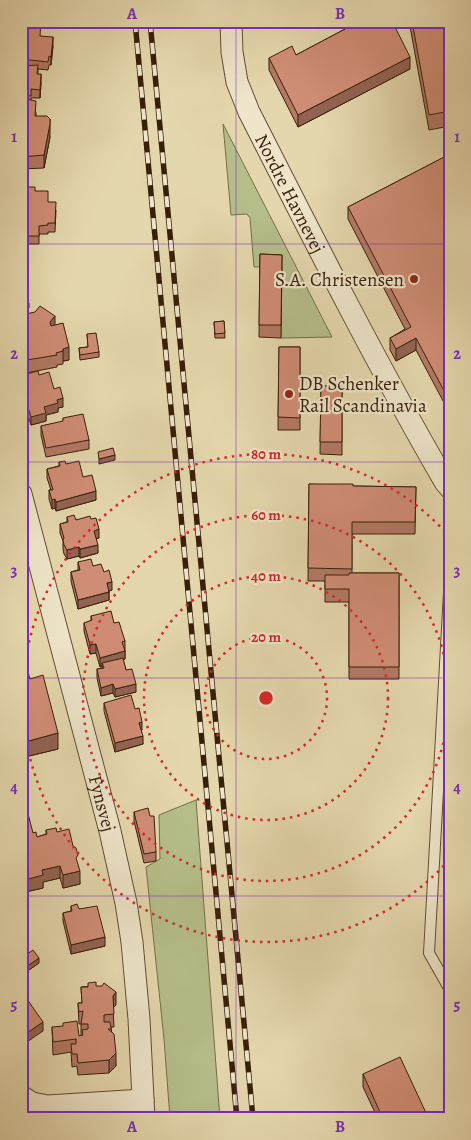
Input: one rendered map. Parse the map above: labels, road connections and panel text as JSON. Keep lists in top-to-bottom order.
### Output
{
  "streets": {
    "street": ["Nordre Havnevej", "Fynsvej"]
  },
  "places": ["S.A. Christensen", "DB Schenker Rail Scandinavia"],
  "grid": {
    "columns": ["A", "B"],
    "rows": [
      "1",
      "2",
      "3",
      "4",
      "5"
    ]
  },
  "rings": [
    "80 m",
    "60 m",
    "40 m",
    "20 m"
  ]
}
